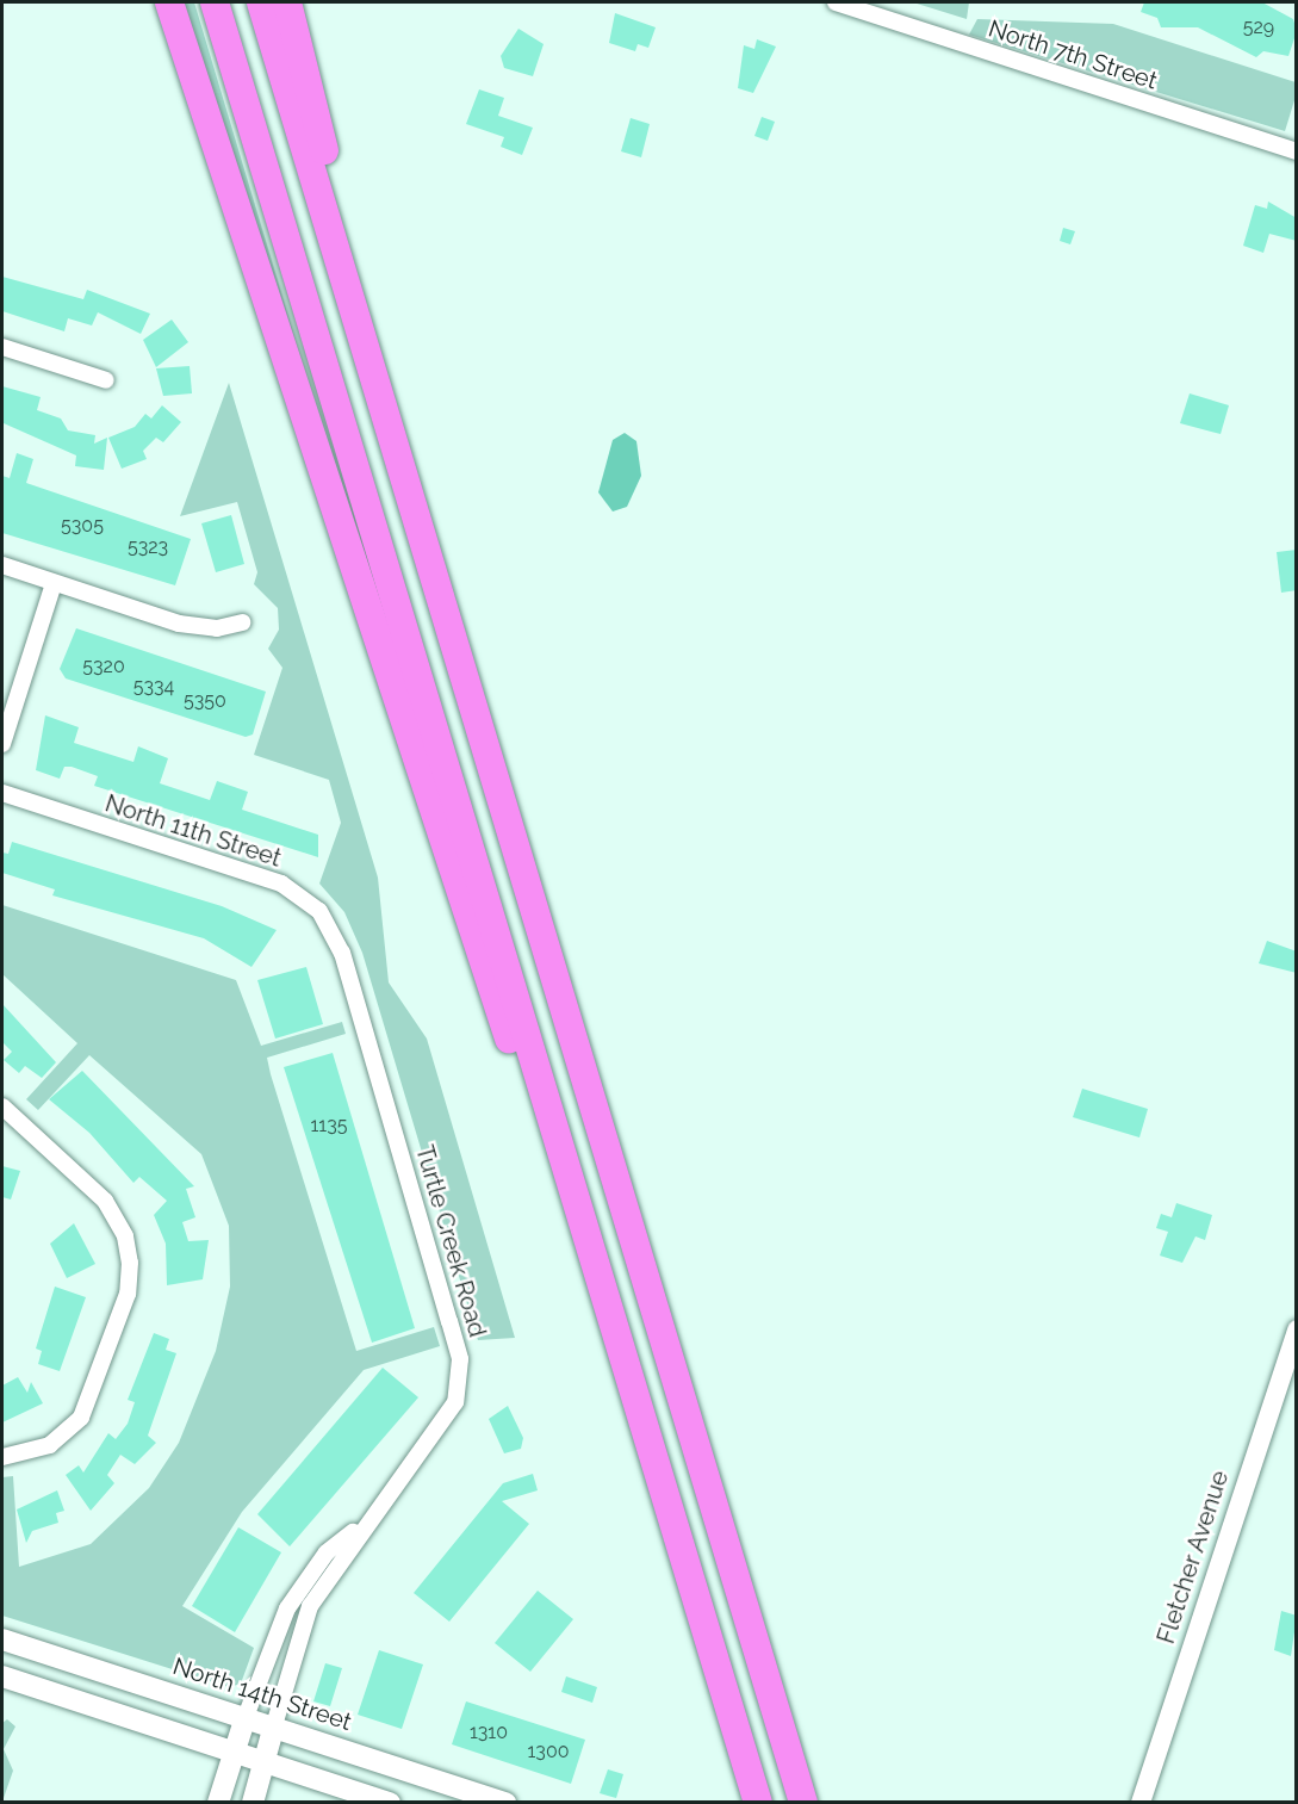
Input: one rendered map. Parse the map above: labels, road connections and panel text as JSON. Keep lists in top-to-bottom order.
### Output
{
  "streets": {
    "main road": ["North 14th Street"],
    "street": [
      "North 7th Street",
      "North 11th Street",
      "Turtle Creek Road",
      "Fletcher Avenue"
    ]
  },
  "crossings": [
    ["North 11th Street", "Turtle Creek Road"],
    ["Turtle Creek Road", "North 14th Street"]
  ],
  "house_numbers": [
    "529",
    "5305",
    "5323",
    "5320",
    "5334",
    "5350",
    "1135",
    "1310",
    "1300"
  ]
}
